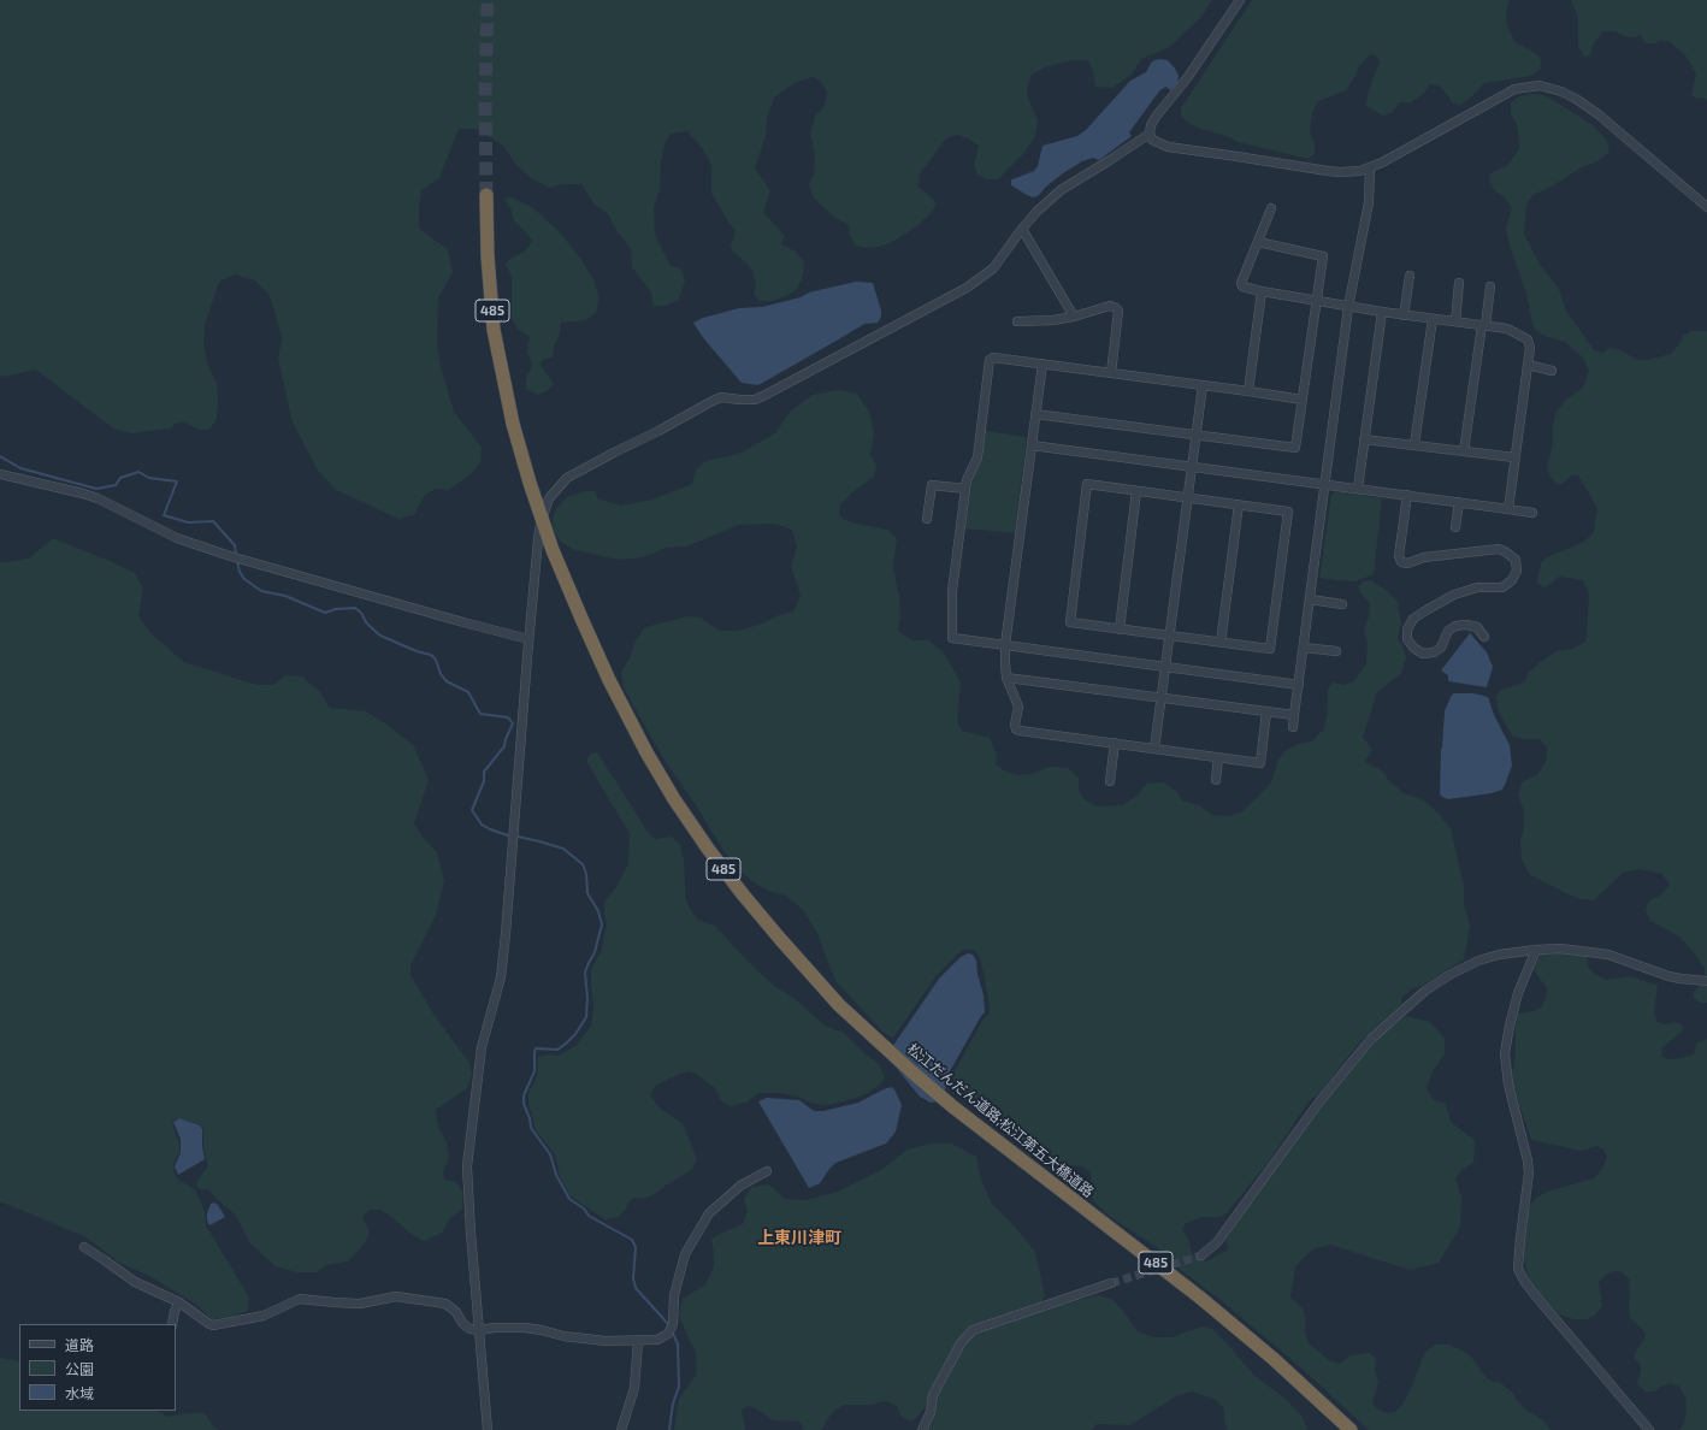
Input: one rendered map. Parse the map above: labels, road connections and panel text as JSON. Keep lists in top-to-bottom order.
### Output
{
  "streets": {
    "highway": ["485", "松江だんだん道路;松江第五大橋道路"]
  },
  "districts": ["上東川津町"],
  "legend": ["道路", "公園", "水域"]
}
